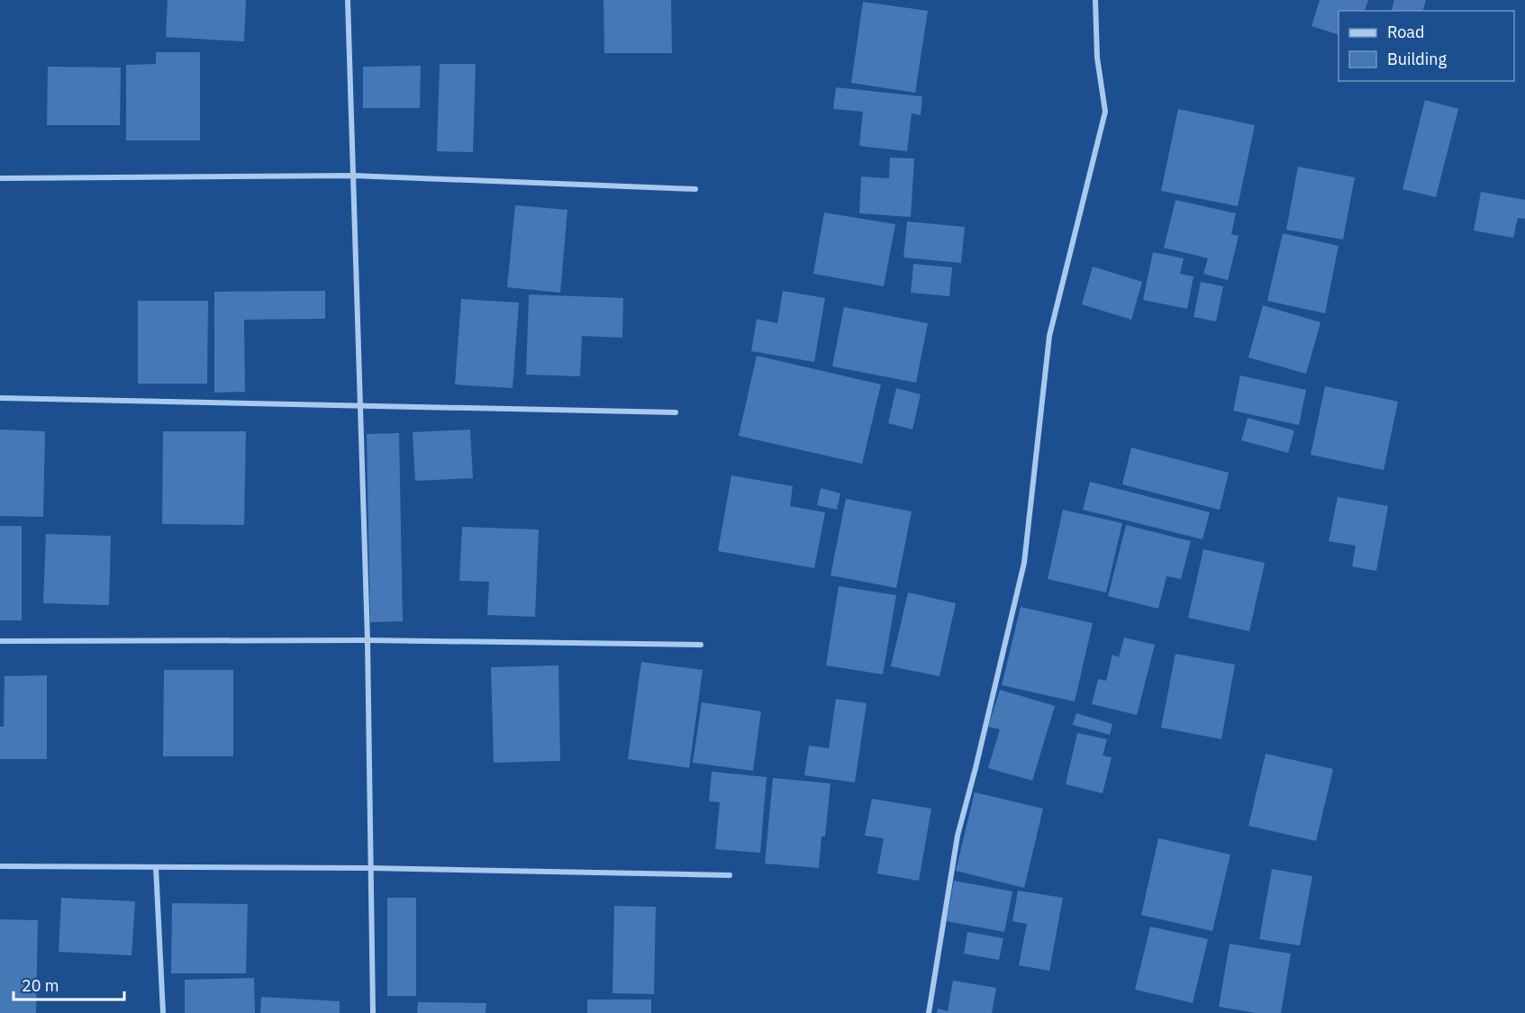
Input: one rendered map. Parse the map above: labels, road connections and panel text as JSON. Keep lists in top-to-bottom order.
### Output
{
  "legend": ["Road", "Building"],
  "scale_bar": "20 m"
}
